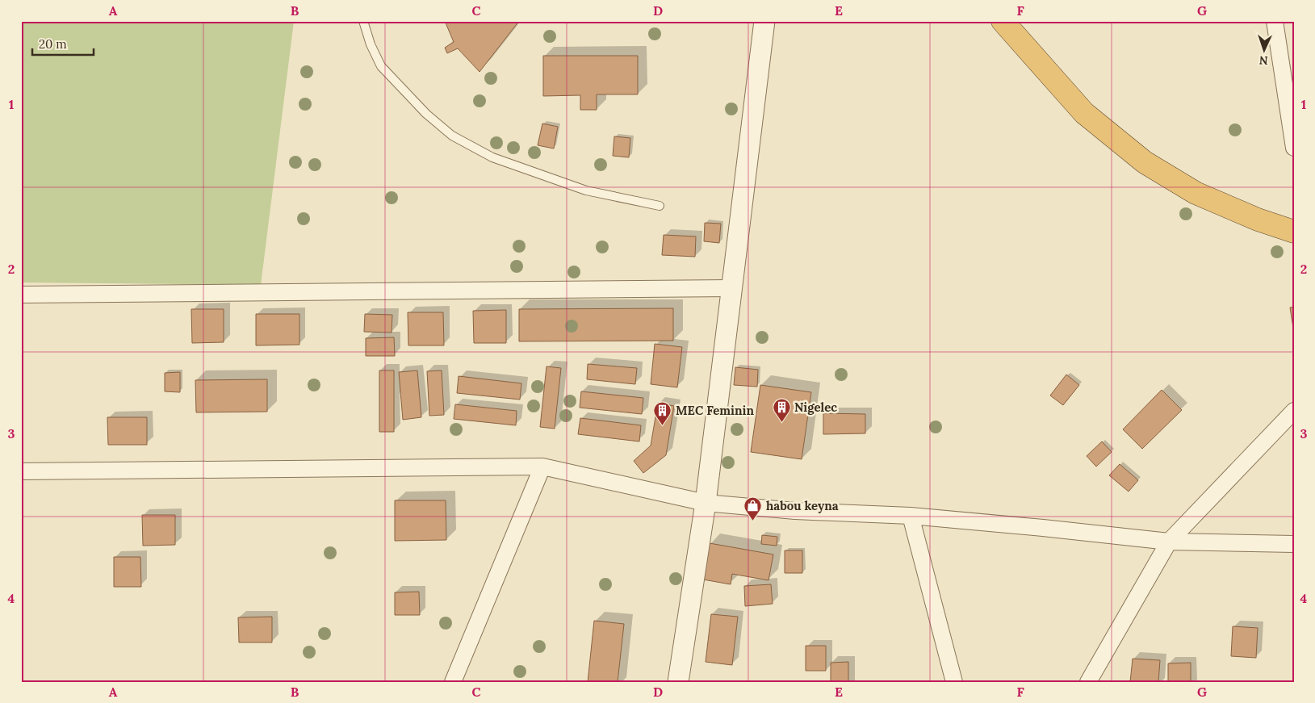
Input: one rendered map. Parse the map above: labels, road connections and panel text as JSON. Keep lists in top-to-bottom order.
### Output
{
  "places": {
    "building": ["Nigelec", "MEC Feminin"],
    "shop": ["habou keyna"]
  },
  "scale_bar": "20 m",
  "north": "bottom",
  "grid": {
    "columns": [
      "A",
      "B",
      "C",
      "D",
      "E",
      "F",
      "G"
    ],
    "rows": [
      "1",
      "2",
      "3",
      "4"
    ]
  }
}
